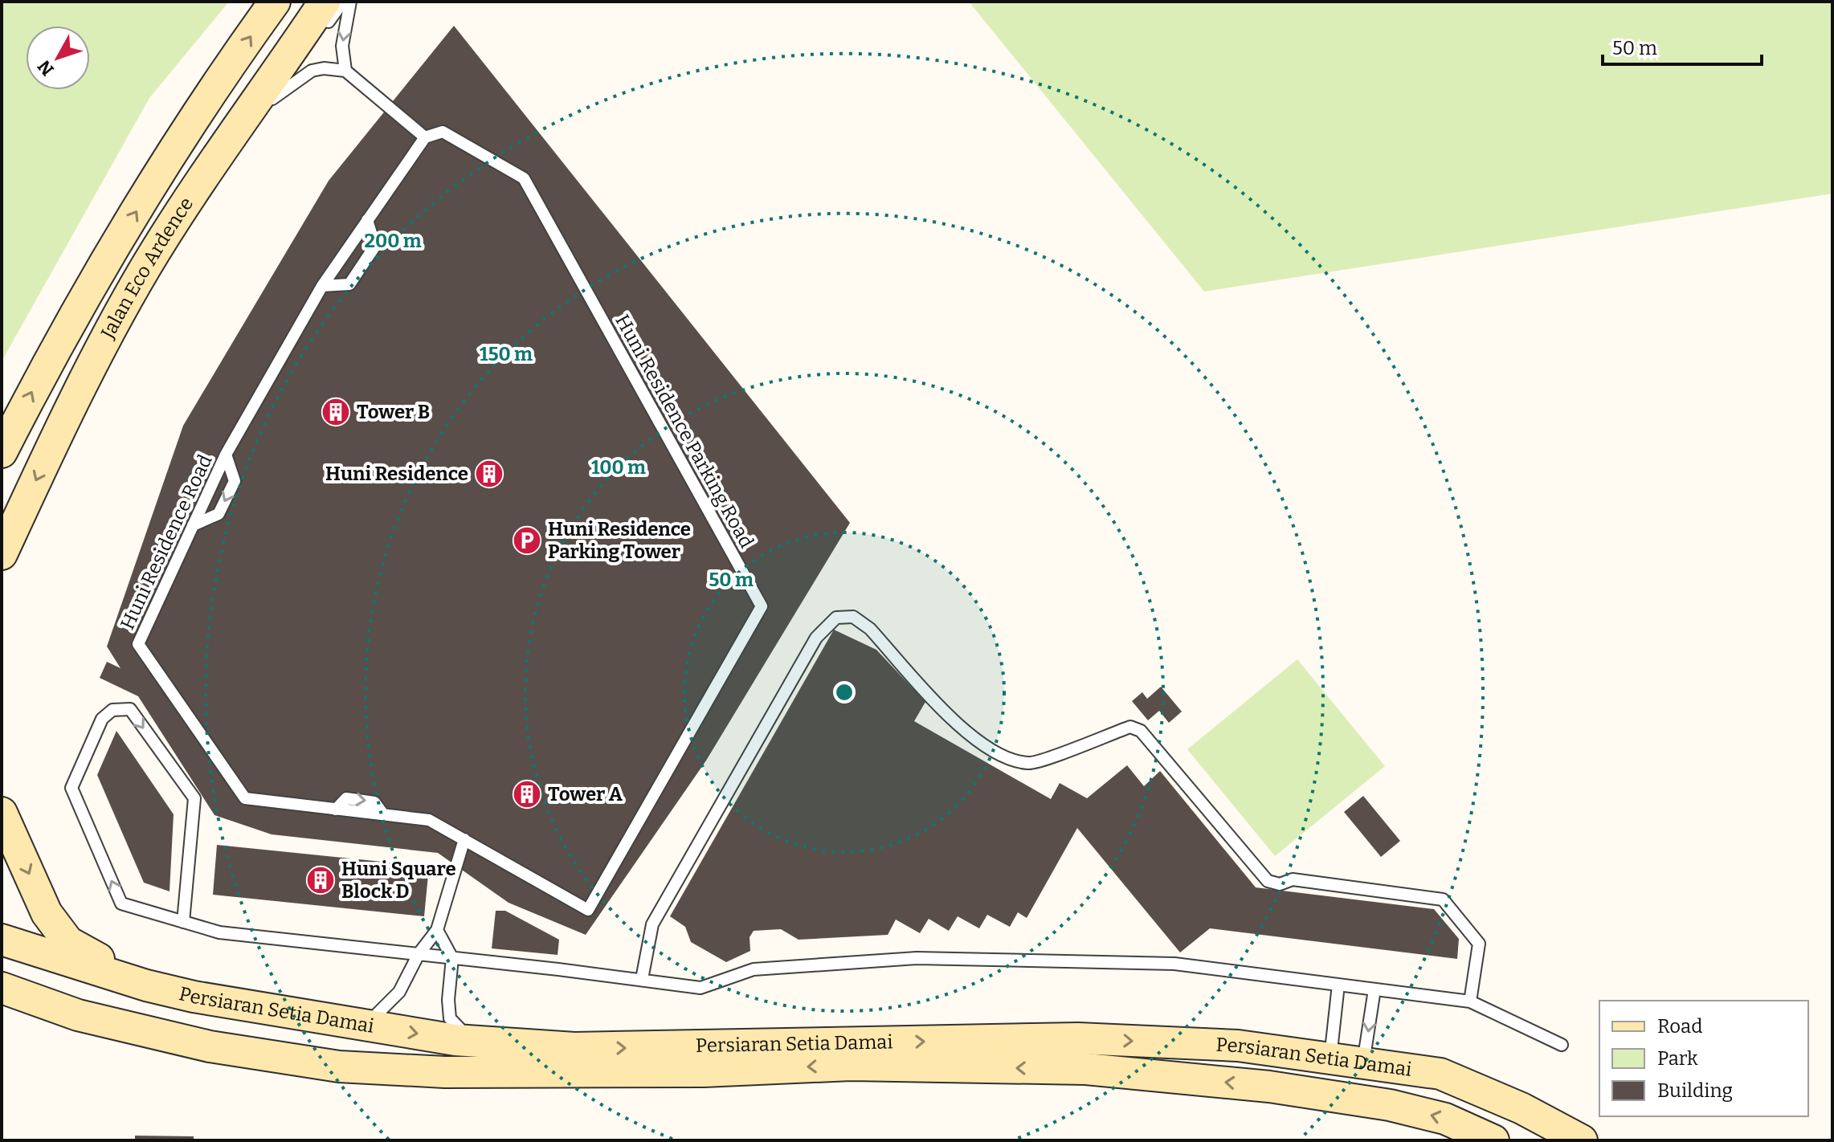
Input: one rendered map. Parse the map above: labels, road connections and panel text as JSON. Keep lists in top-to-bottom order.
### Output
{
  "streets": {
    "street": ["Jalan Eco Ardence", "Persiaran Setia Damai"],
    "lane": ["Huni Residence Parking Road", "Huni Residence Road"]
  },
  "crossings": [
    ["Huni Residence Parking Road", "Huni Residence Road"]
  ],
  "places": {
    "building": [
      "Tower B",
      "Huni Residence",
      "Tower A",
      "Huni Square Block D"
    ],
    "parking": ["Huni Residence Parking Tower"]
  },
  "legend": ["Road", "Park", "Building"],
  "scale_bar": "50 m",
  "north": "bottom left",
  "rings": [
    "200 m",
    "150 m",
    "100 m",
    "50 m"
  ]
}
